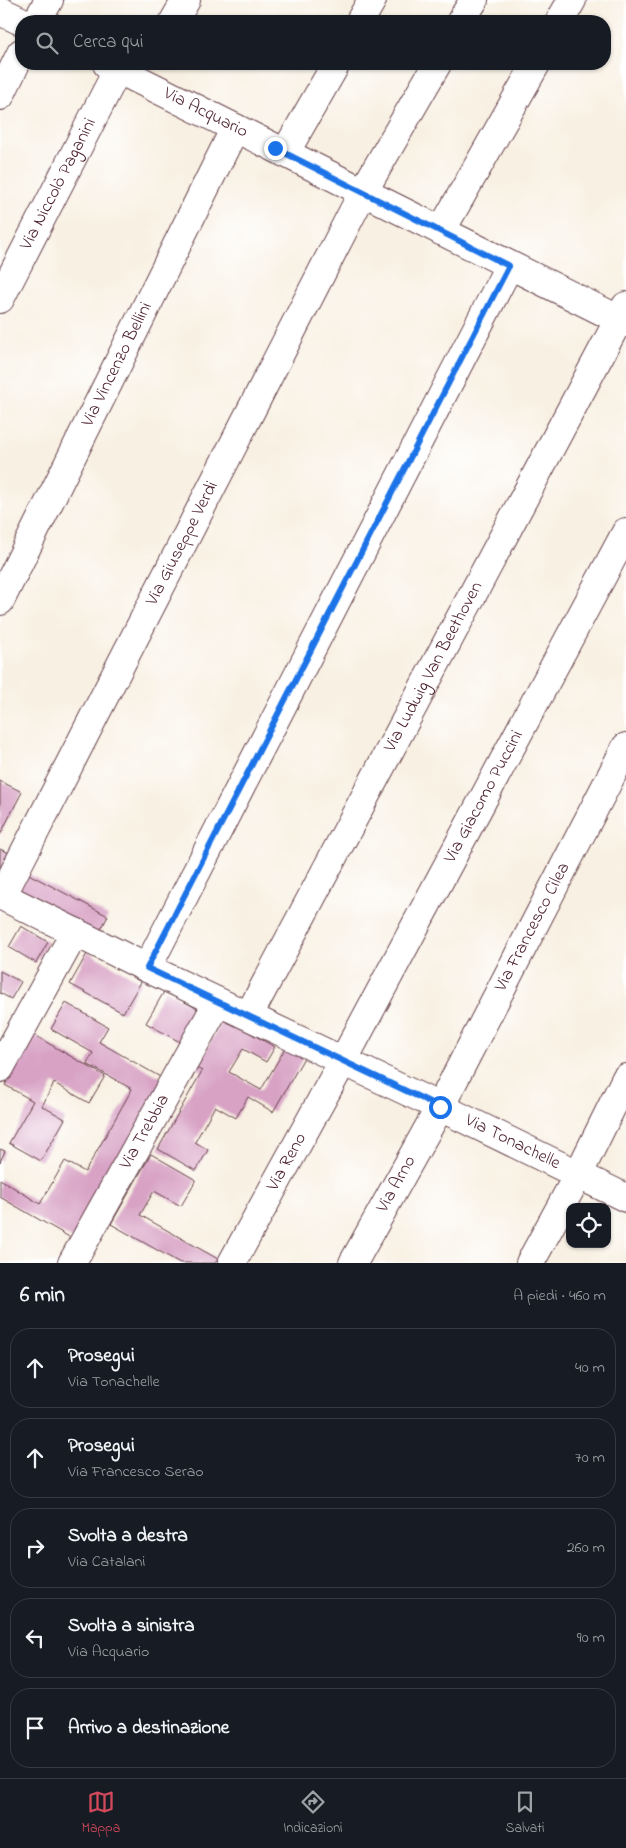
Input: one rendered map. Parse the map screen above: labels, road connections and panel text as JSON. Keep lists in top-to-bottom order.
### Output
{
  "streets": {
    "street": [
      "Via Acquario",
      "Via Niccolò Paganini",
      "Via Vincenzo Bellini",
      "Via Giuseppe Verdi",
      "Via Ludwig Van Beethoven",
      "Via Giacomo Puccini",
      "Via Francesco Cilea",
      "Via Trebbia",
      "Via Tonachelle",
      "Via Reno",
      "Via Arno"
    ]
  },
  "crossings": [
    ["Via Acquario", "Via Vincenzo Bellini"],
    ["Via Acquario", "Via Giuseppe Verdi"],
    ["Via Acquario", "Via Ludwig Van Beethoven"],
    ["Via Giuseppe Verdi", "Via Tonachelle"],
    ["Via Ludwig Van Beethoven", "Via Tonachelle"],
    ["Via Giacomo Puccini", "Via Tonachelle"],
    ["Via Giacomo Puccini", "Via Reno"],
    ["Via Francesco Cilea", "Via Tonachelle"],
    ["Via Francesco Cilea", "Via Arno"],
    ["Via Trebbia", "Via Tonachelle"],
    ["Via Tonachelle", "Via Reno"],
    ["Via Tonachelle", "Via Arno"]
  ],
  "page": {
    "search": "Cerca qui",
    "heading": ["6 min", "A piedi · 460 m"],
    "list": [
      ["Prosegui", "Via Tonachelle", "40 m"],
      ["Prosegui", "Via Francesco Serao", "70 m"],
      ["Svolta a destra", "Via Catalani", "260 m"],
      ["Svolta a sinistra", "Via Acquario", "90 m"],
      "Arrivo a destinazione"
    ],
    "nav": ["Mappa", "Indicazioni", "Salvati"]
  }
}
